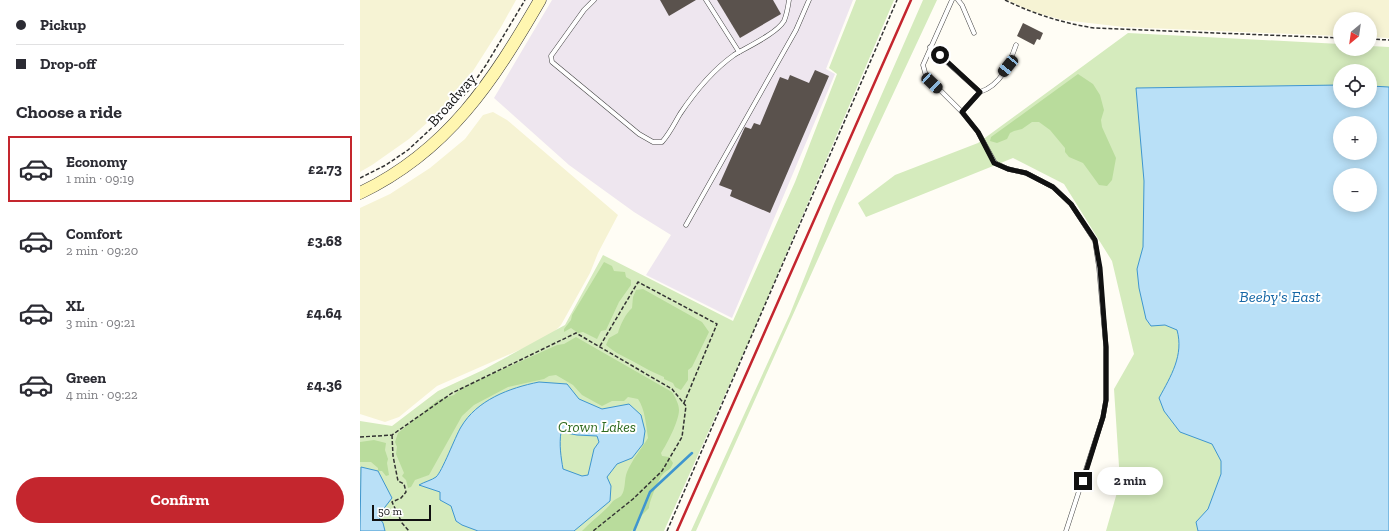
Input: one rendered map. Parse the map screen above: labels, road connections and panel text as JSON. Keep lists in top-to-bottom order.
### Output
{
  "streets": {
    "main road": ["Broadway"]
  },
  "water": ["Beeby's East"],
  "parks": ["Crown Lakes"],
  "scale_bar": "50 m",
  "north": "bottom left",
  "page": {
    "banner": ["Pickup", "Drop-off"],
    "map_buttons": ["+", "−"],
    "heading": "Choose a ride",
    "list": [
      {
        "name": "Economy",
        "note": "1 min · 09:19",
        "value": "£2.73"
      },
      {
        "name": "Comfort",
        "note": "2 min · 09:20",
        "value": "£3.68"
      },
      {
        "name": "XL",
        "note": "3 min · 09:21",
        "value": "£4.64"
      },
      {
        "name": "Green",
        "note": "4 min · 09:22",
        "value": "£4.36"
      }
    ],
    "bubble": "2 min",
    "buttons": "Confirm",
    "scale": "50 m"
  }
}
